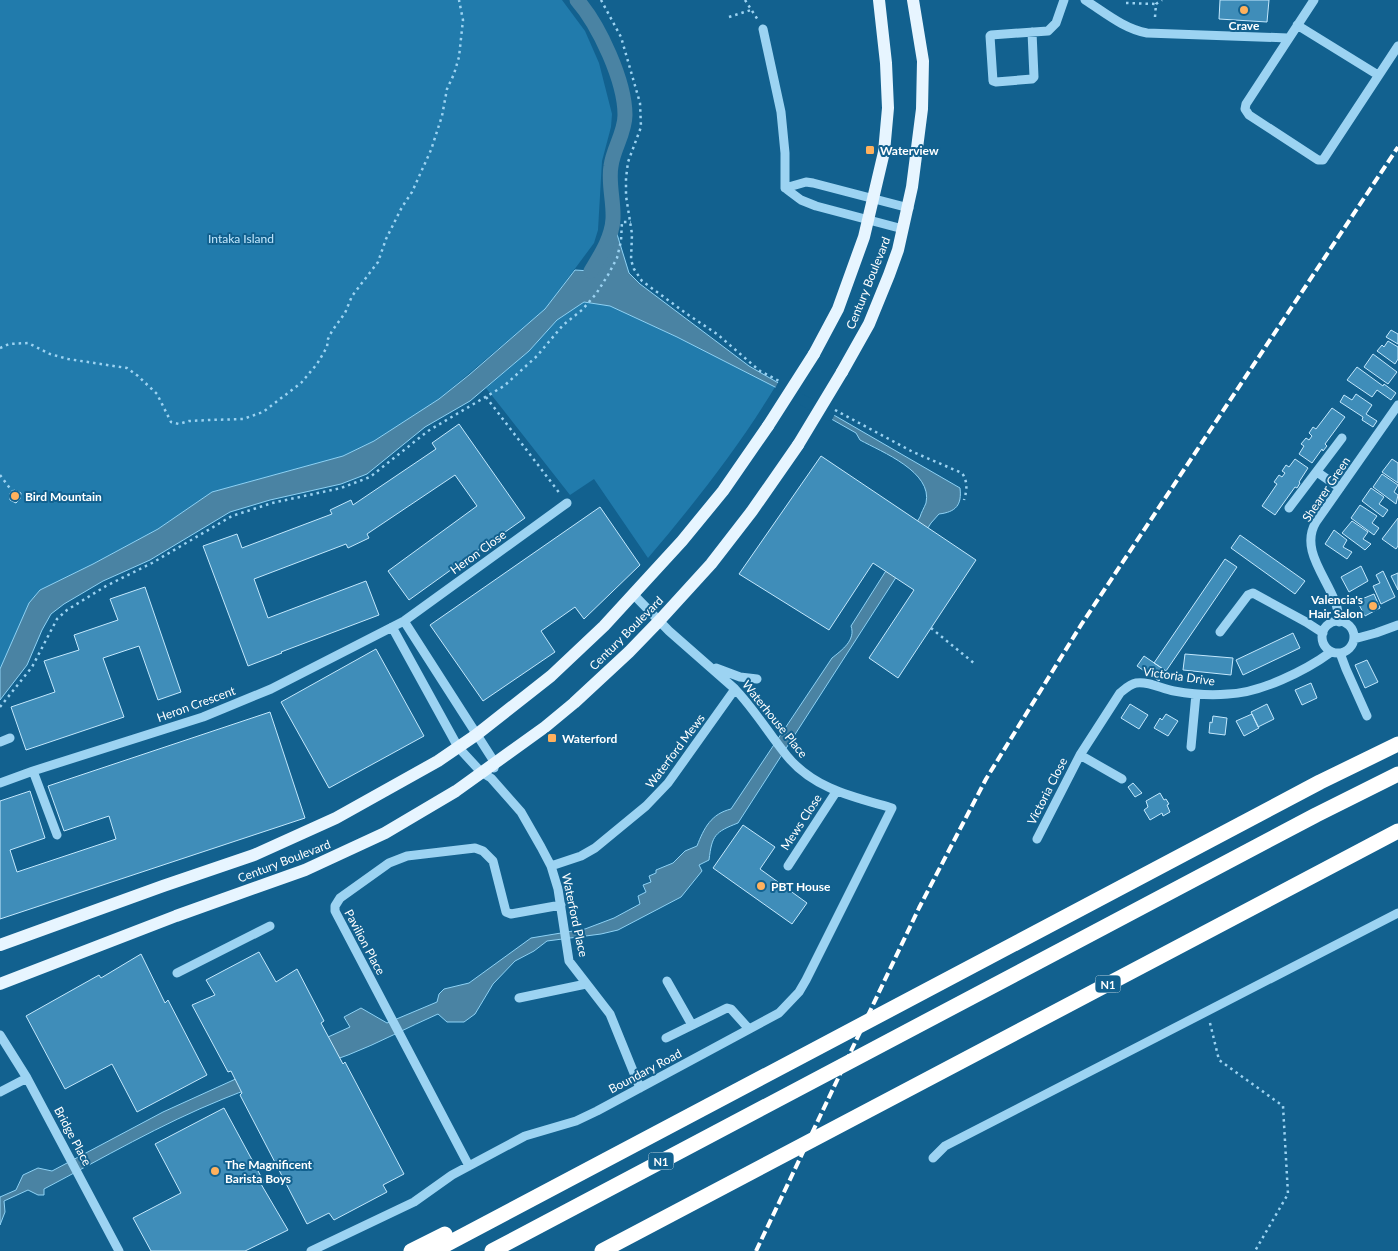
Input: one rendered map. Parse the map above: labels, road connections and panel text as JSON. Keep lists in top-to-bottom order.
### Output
{
  "streets": {
    "highway": ["N1"],
    "main road": ["Century Boulevard"],
    "street": [
      "Shearer Green",
      "Heron Close",
      "Victoria Drive",
      "Heron Crescent",
      "Waterhouse Place",
      "Waterford Mews",
      "Victoria Close",
      "Mews Close",
      "Waterford Place",
      "Pavilion Place",
      "Boundary Road",
      "Bridge Place"
    ]
  },
  "crossings": [
    ["Century Boulevard", "Waterhouse Place"],
    ["Century Boulevard", "Waterford Place"],
    ["Shearer Green", "Victoria Drive"],
    ["Heron Close", "Heron Crescent"],
    ["Victoria Drive", "Victoria Close"],
    ["Waterhouse Place", "Waterford Mews"],
    ["Waterhouse Place", "Mews Close"],
    ["Waterhouse Place", "Boundary Road"],
    ["Waterford Mews", "Waterford Place"],
    ["Waterford Place", "Pavilion Place"],
    ["Waterford Place", "Boundary Road"],
    ["Pavilion Place", "Boundary Road"]
  ],
  "parks": ["Intaka Island"],
  "places": {
    "other": [
      "Crave",
      "Bird Mountain",
      "Valencia's Hair Salon",
      "PBT House",
      "The Magnificent Barista Boys"
    ],
    "transit": ["Waterview", "Waterford"]
  }
}
